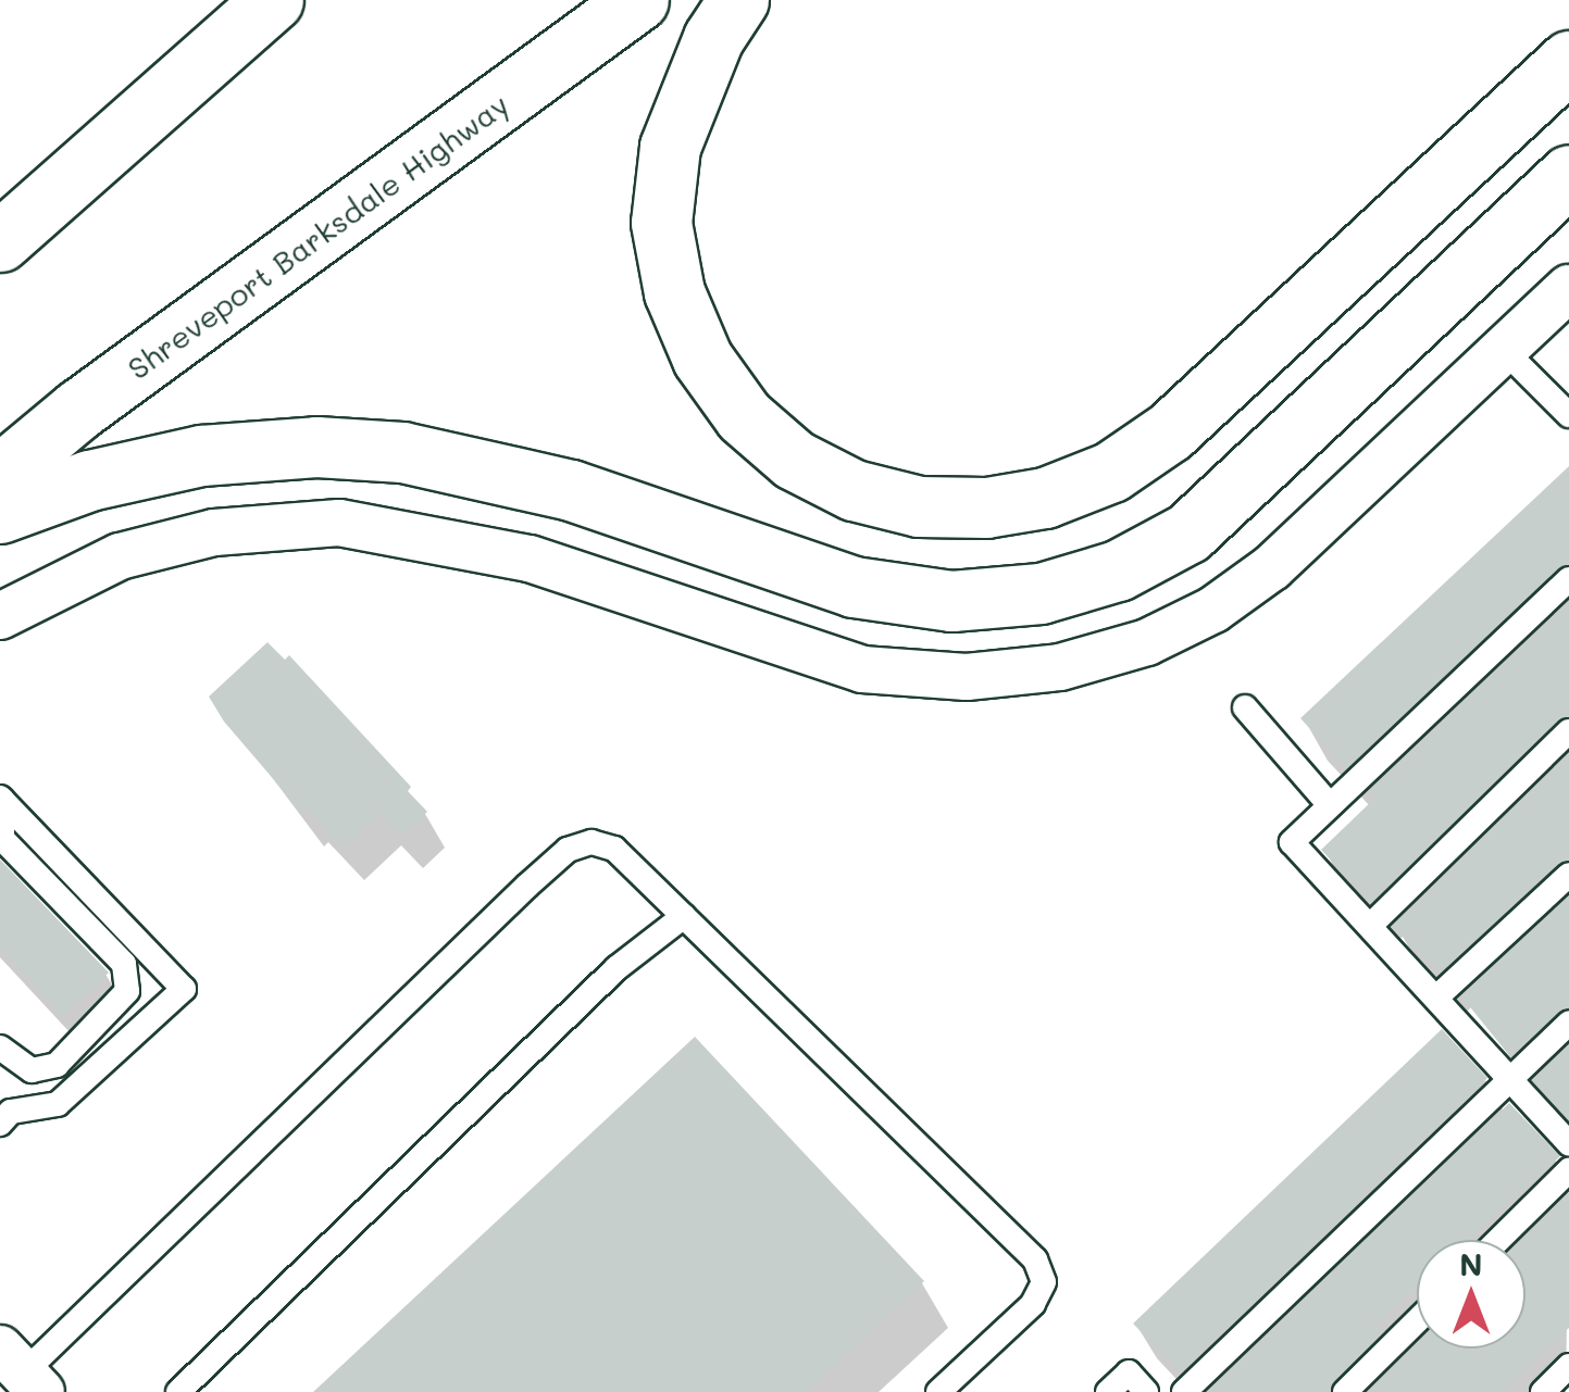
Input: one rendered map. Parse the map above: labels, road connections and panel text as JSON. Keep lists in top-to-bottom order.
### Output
{
  "streets": {
    "main road": ["Shreveport Barksdale Highway"]
  },
  "north": "top"
}
